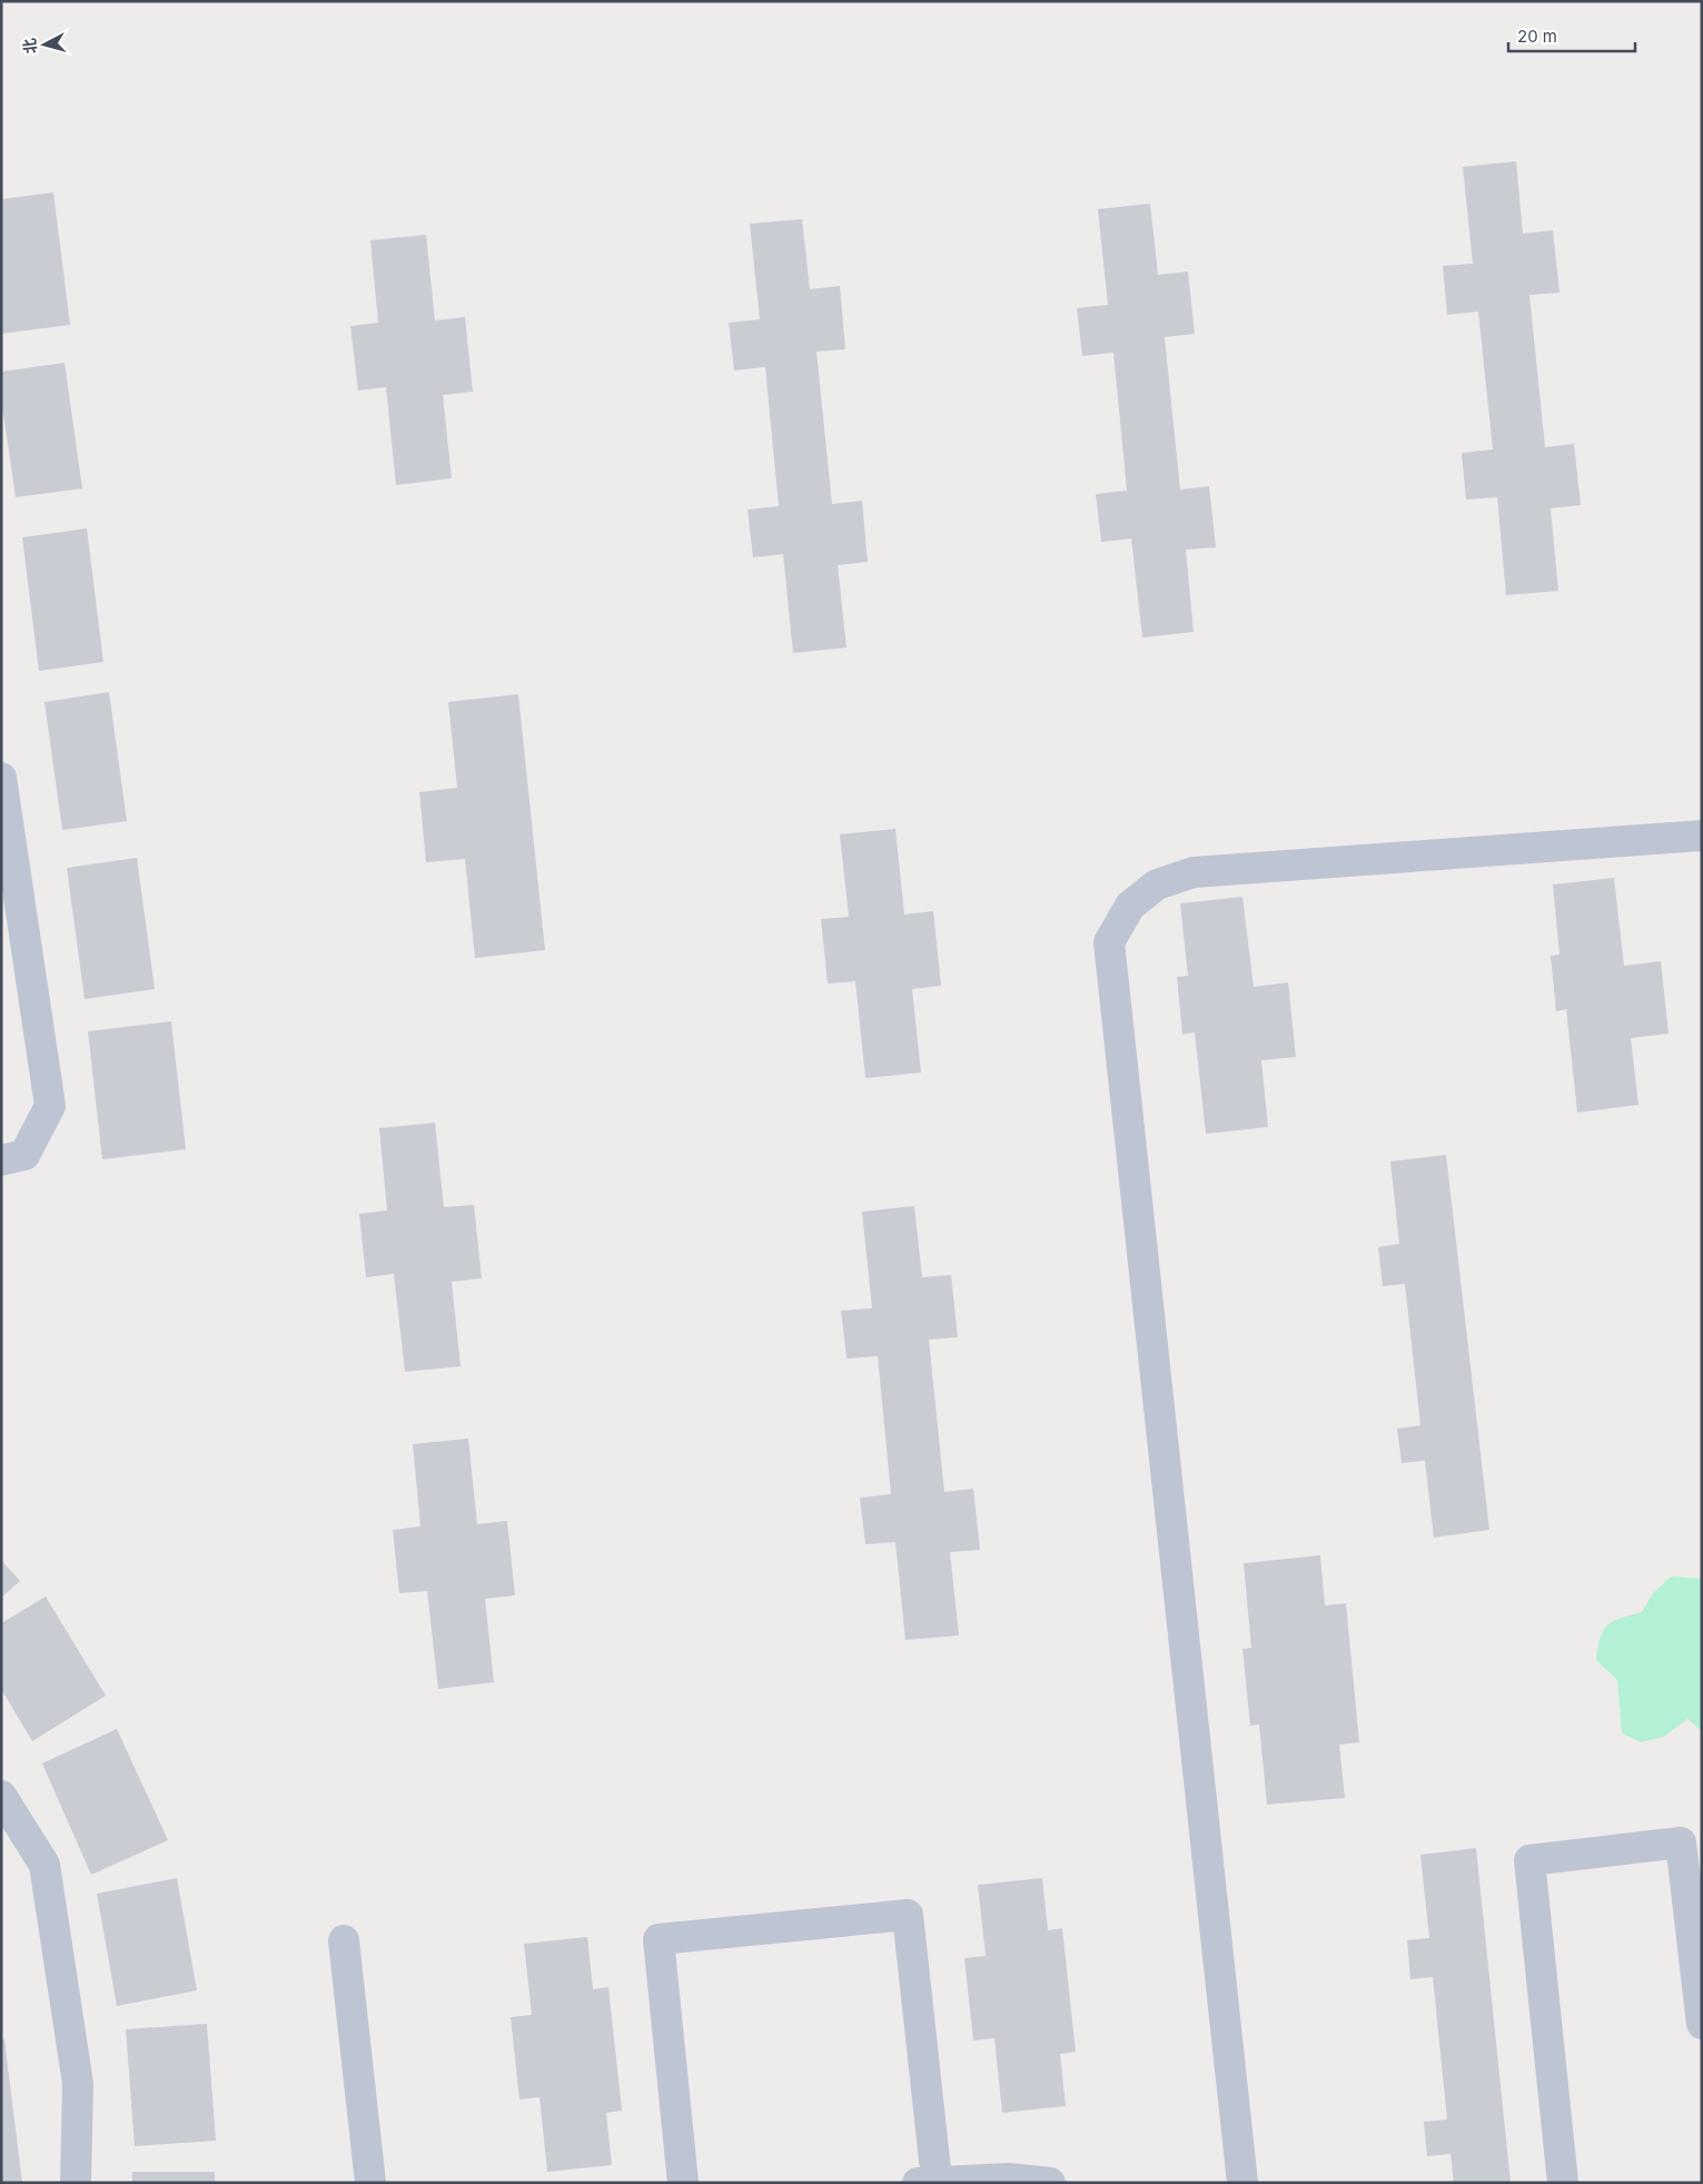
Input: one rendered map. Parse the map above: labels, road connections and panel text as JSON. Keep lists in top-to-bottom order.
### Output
{
  "scale_bar": "20 m",
  "north": "left"
}
